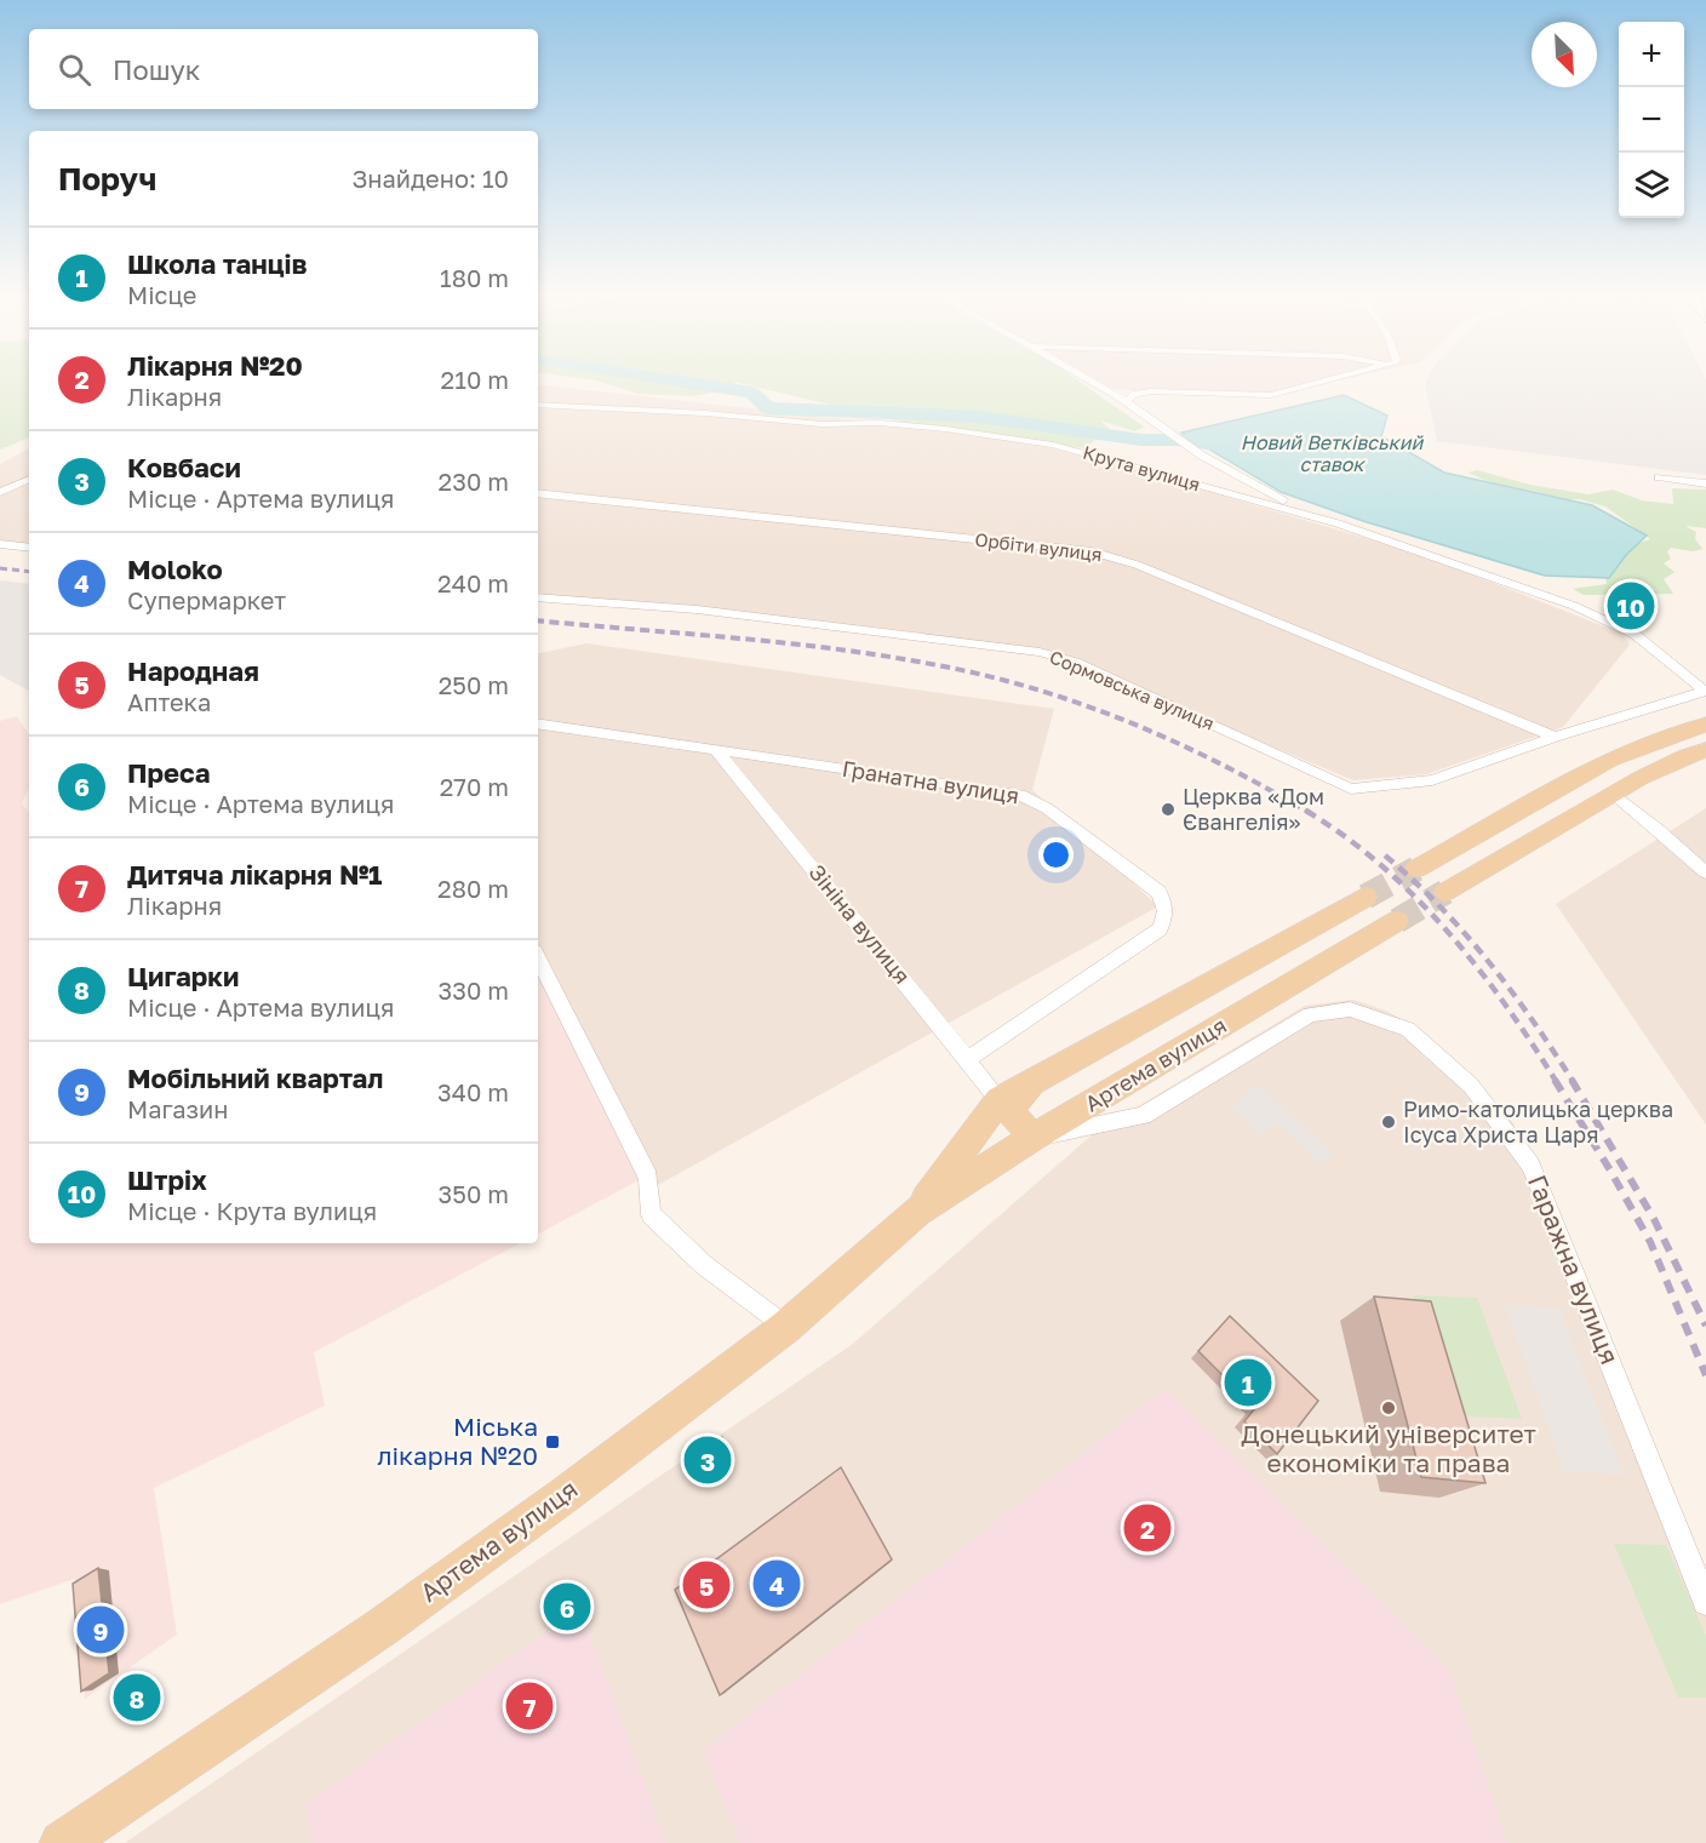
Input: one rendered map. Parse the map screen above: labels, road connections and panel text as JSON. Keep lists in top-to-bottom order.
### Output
{
  "streets": {
    "main road": ["Артема вулиця"],
    "street": [
      "Крута вулиця",
      "Орбіти вулиця",
      "Сормовська вулиця",
      "Гранатна вулиця",
      "Зініна вулиця",
      "Гаражна вулиця"
    ]
  },
  "crossings": [
    ["Крута вулиця", "Сормовська вулиця"],
    ["Орбіти вулиця", "Сормовська вулиця"],
    ["Гранатна вулиця", "Зініна вулиця"],
    ["Зініна вулиця", "Артема вулиця"],
    ["Артема вулиця", "Гаражна вулиця"]
  ],
  "water": ["Новий Ветківський ставок"],
  "places": {
    "other": ["Церква «Дом Євангелія»", "Римо-католицька церква Ісуса Христа Царя", "Донецький університет економіки та права"],
    "transit": ["Міська лікарня №20"]
  },
  "north": "bottom right",
  "page": {
    "map_buttons": ["+", "−"],
    "search": "Пошук",
    "heading": ["Поруч", "Знайдено: 10"],
    "list": [
      {
        "mark": "1",
        "name": "Школа танців",
        "note": "Місце",
        "value": "180 m"
      },
      {
        "mark": "2",
        "name": "Лікарня №20",
        "note": "Лікарня",
        "value": "210 m"
      },
      {
        "mark": "3",
        "name": "Ковбаси",
        "note": "Місце · Артема вулиця",
        "value": "230 m"
      },
      {
        "mark": "4",
        "name": "Moloko",
        "note": "Супермаркет",
        "value": "240 m"
      },
      {
        "mark": "5",
        "name": "Народная",
        "note": "Аптека",
        "value": "250 m"
      },
      {
        "mark": "6",
        "name": "Преса",
        "note": "Місце · Артема вулиця",
        "value": "270 m"
      },
      {
        "mark": "7",
        "name": "Дитяча лікарня №1",
        "note": "Лікарня",
        "value": "280 m"
      },
      {
        "mark": "8",
        "name": "Цигарки",
        "note": "Місце · Артема вулиця",
        "value": "330 m"
      },
      {
        "mark": "9",
        "name": "Мобільний квартал",
        "note": "Магазин",
        "value": "340 m"
      },
      {
        "mark": "10",
        "name": "Штріх",
        "note": "Місце · Крута вулиця",
        "value": "350 m"
      }
    ],
    "pins": [
      "10",
      "1",
      "3",
      "2",
      "4",
      "5",
      "6",
      "9",
      "8",
      "7"
    ]
  }
}
